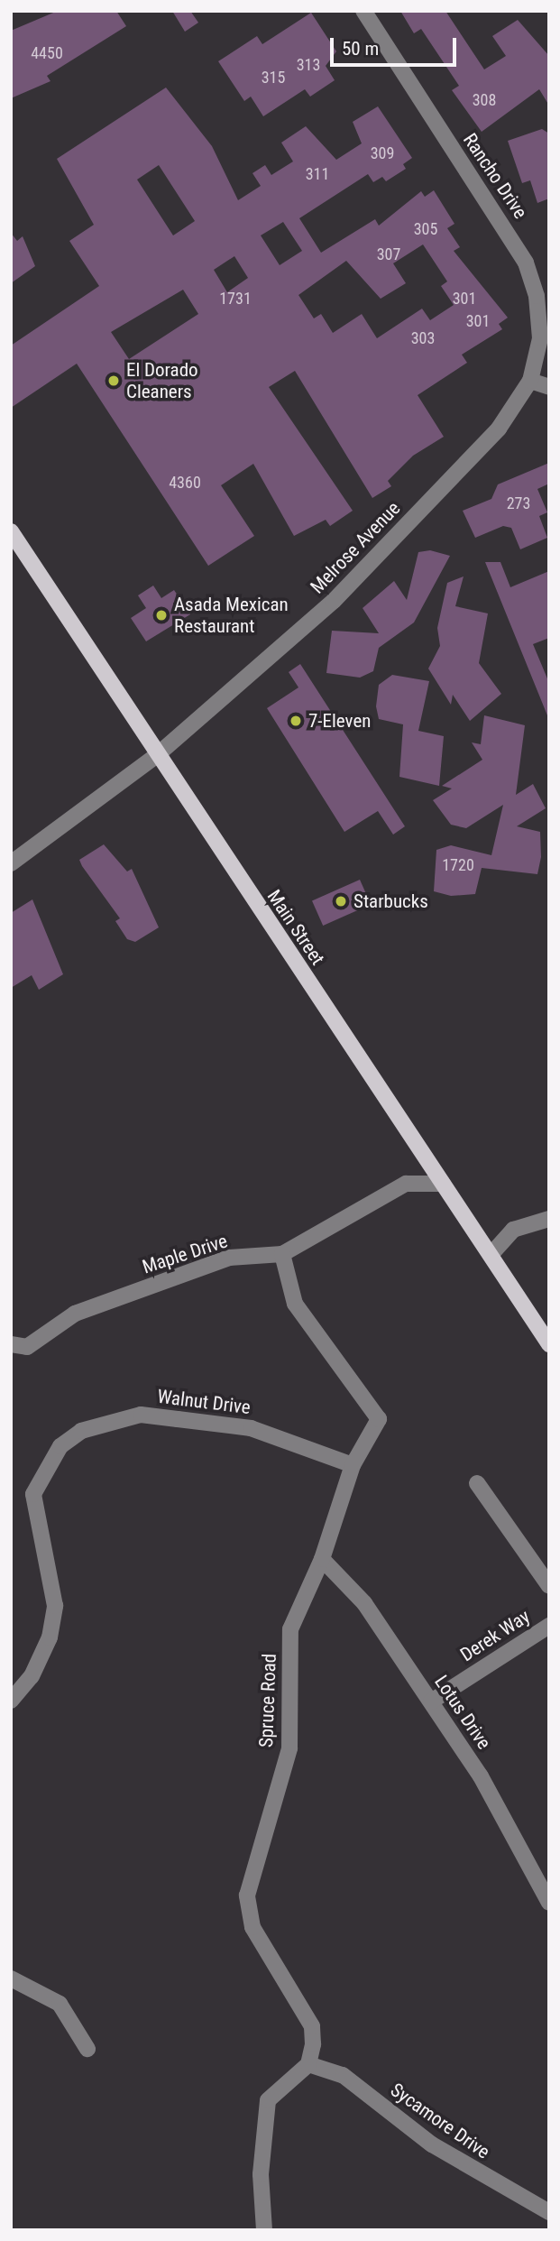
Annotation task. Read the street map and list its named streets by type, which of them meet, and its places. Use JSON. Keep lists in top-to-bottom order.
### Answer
{
  "streets": {
    "main road": ["Main Street"],
    "street": [
      "Rancho Drive",
      "Melrose Avenue",
      "Maple Drive",
      "Walnut Drive",
      "Derek Way",
      "Spruce Road",
      "Lotus Drive",
      "Sycamore Drive"
    ]
  },
  "crossings": [
    ["Rancho Drive", "Melrose Avenue"],
    ["Melrose Avenue", "Main Street"],
    ["Main Street", "Maple Drive"],
    ["Maple Drive", "Spruce Road"],
    ["Walnut Drive", "Spruce Road"],
    ["Derek Way", "Lotus Drive"],
    ["Spruce Road", "Lotus Drive"],
    ["Spruce Road", "Sycamore Drive"]
  ],
  "places": [
    "El Dorado Cleaners",
    "Asada Mexican Restaurant",
    "7-Eleven",
    "Starbucks"
  ],
  "house_numbers": [
    "4450",
    "313",
    "315",
    "308",
    "309",
    "311",
    "305",
    "307",
    "1731",
    "301",
    "301",
    "303",
    "4360",
    "273",
    "1720"
  ],
  "scale_bar": "50 m"
}
